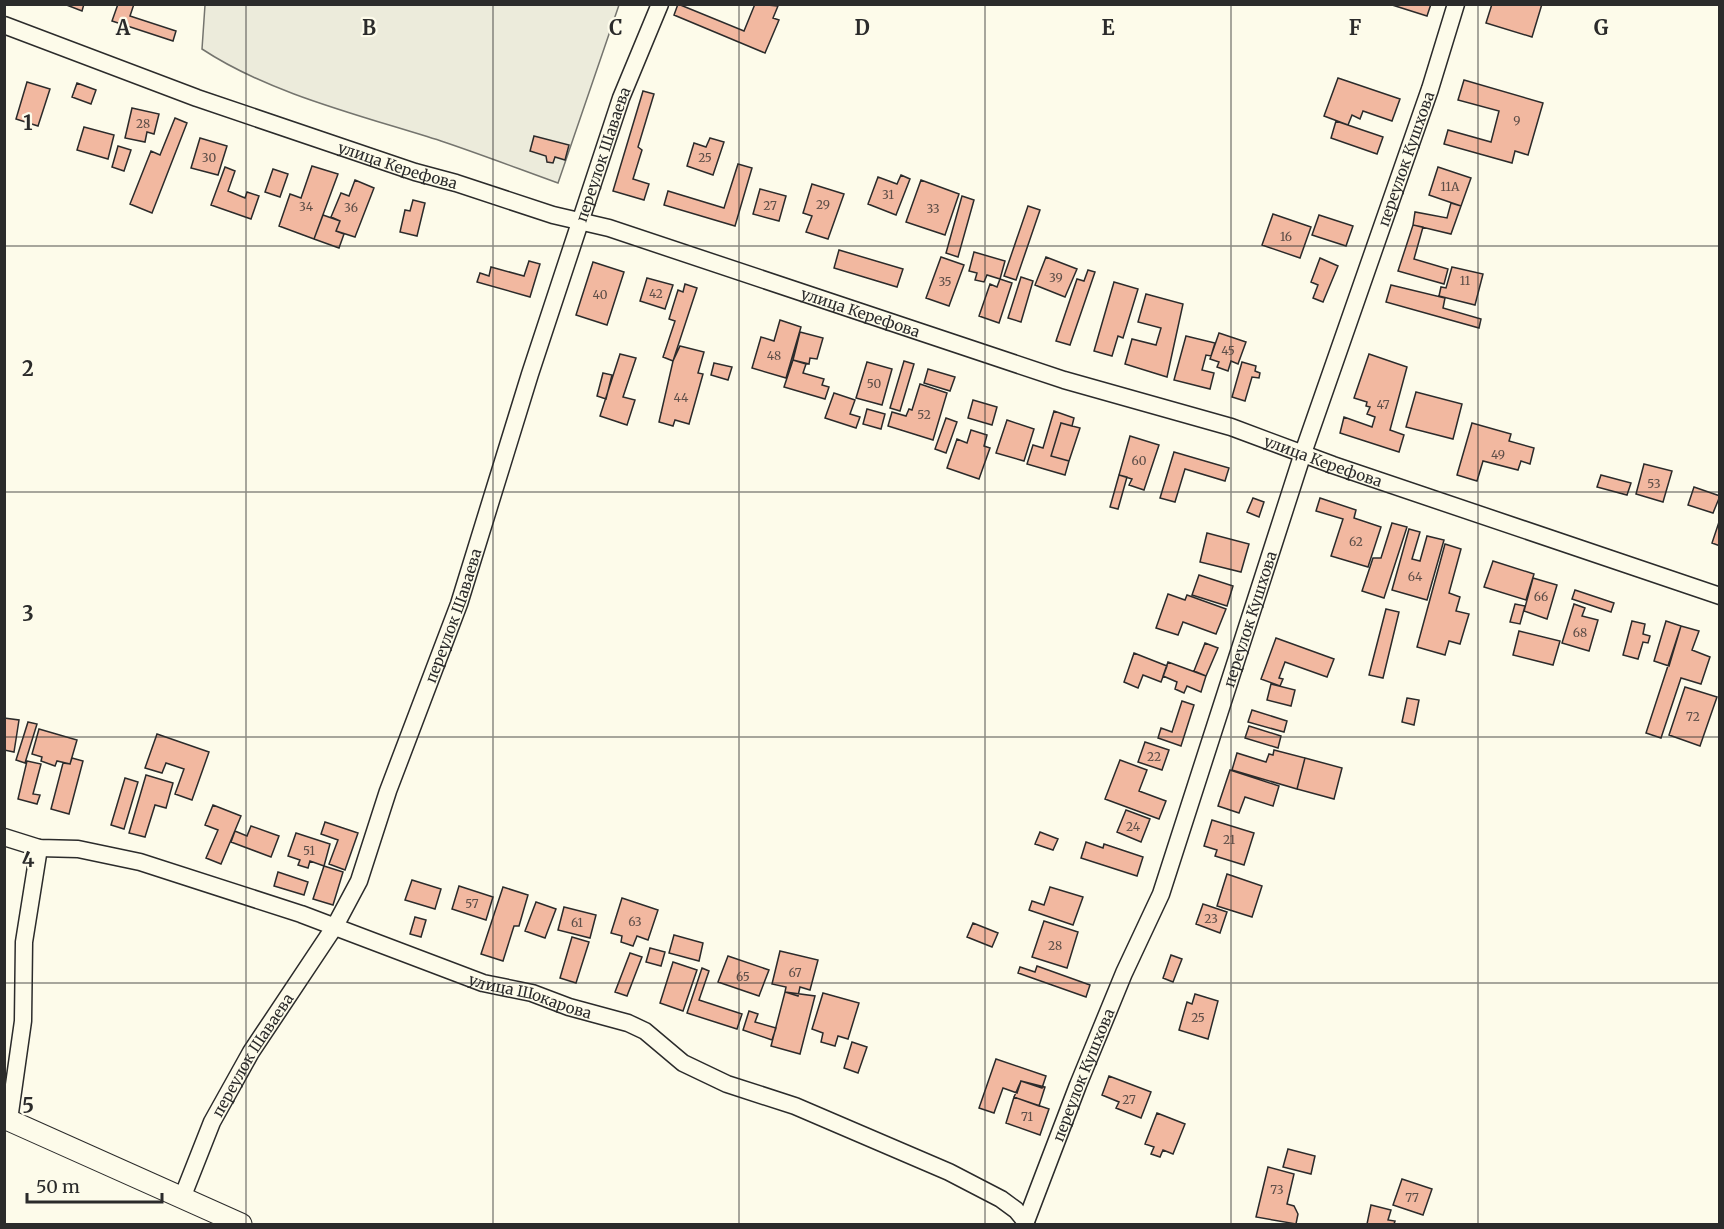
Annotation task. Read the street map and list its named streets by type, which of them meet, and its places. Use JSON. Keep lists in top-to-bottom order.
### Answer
{
  "streets": {
    "street": [
      "переулок Шаваева",
      "переулок Кушхова",
      "улица Керефова",
      "улица Шокарова"
    ]
  },
  "crossings": [
    ["переулок Шаваева", "улица Керефова"],
    ["переулок Шаваева", "улица Шокарова"],
    ["переулок Кушхова", "улица Керефова"],
    ["переулок Кушхова", "улица Шокарова"]
  ],
  "house_numbers": [
    "9",
    "28",
    "30",
    "25",
    "11А",
    "31",
    "29",
    "27",
    "34",
    "36",
    "33",
    "16",
    "39",
    "11",
    "35",
    "42",
    "40",
    "45",
    "48",
    "50",
    "44",
    "47",
    "52",
    "49",
    "60",
    "53",
    "62",
    "64",
    "66",
    "68",
    "72",
    "22",
    "24",
    "21",
    "51",
    "57",
    "23",
    "63",
    "61",
    "28",
    "67",
    "65",
    "25",
    "27",
    "71",
    "73",
    "77"
  ],
  "scale_bar": "50 m",
  "grid": {
    "columns": [
      "A",
      "B",
      "C",
      "D",
      "E",
      "F",
      "G"
    ],
    "rows": [
      "1",
      "2",
      "3",
      "4",
      "5"
    ]
  }
}
